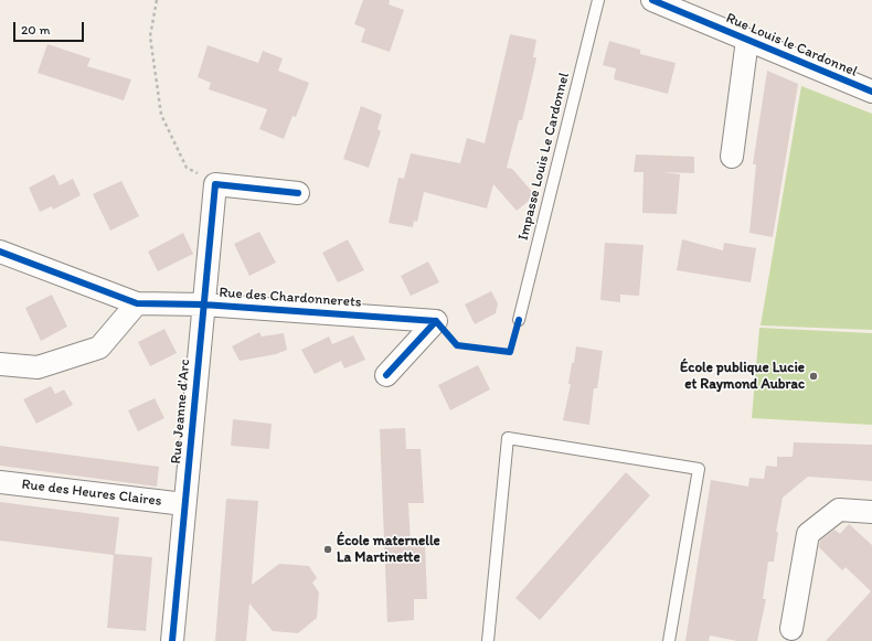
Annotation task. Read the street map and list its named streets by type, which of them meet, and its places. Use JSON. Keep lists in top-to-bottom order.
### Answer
{
  "streets": {
    "street": [
      "Rue Louis le Cardonnel",
      "Rue des Chardonnerets",
      "Rue Jeanne d'Arc",
      "Rue des Heures Claires"
    ],
    "lane": ["Impasse Louis Le Cardonnel"]
  },
  "crossings": [
    ["Rue des Chardonnerets", "Rue Jeanne d'Arc"],
    ["Rue Jeanne d'Arc", "Rue des Heures Claires"]
  ],
  "places": ["École publique Lucie et Raymond Aubrac", "École maternelle La Martinette"],
  "scale_bar": "20 m"
}
